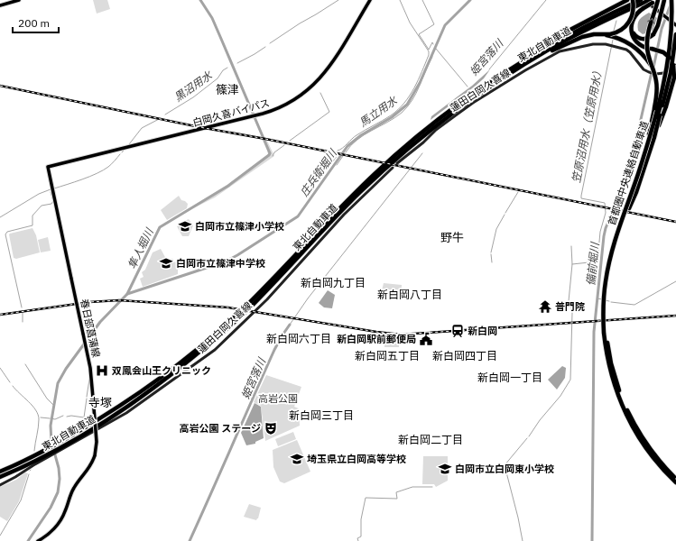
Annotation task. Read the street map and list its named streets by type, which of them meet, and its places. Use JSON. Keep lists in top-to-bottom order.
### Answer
{
  "streets": {
    "highway": ["東北自動車道", "首都圏中央連絡自動車道"],
    "main road": ["蓮田白岡久喜線", "白岡久喜バイパス", "春日部菖蒲線"]
  },
  "crossings": [
    ["東北自動車道", "蓮田白岡久喜線"],
    ["白岡久喜バイパス", "春日部菖蒲線"]
  ],
  "districts": [
    "篠津",
    "野牛",
    "新白岡九丁目",
    "新白岡八丁目",
    "新白岡六丁目",
    "新白岡五丁目",
    "新白岡四丁目",
    "新白岡一丁目",
    "寺塚",
    "新白岡三丁目",
    "新白岡二丁目"
  ],
  "water": [
    "姫宮落川",
    "黒沼用水",
    "馬立用水",
    "笠原沼用水（笠原用水）",
    "庄兵衛堀川",
    "隼人堀川",
    "備前堀川"
  ],
  "parks": ["高岩公園"],
  "places": {
    "school or university": [
      "白岡市立篠津小学校",
      "白岡市立篠津中学校",
      "埼玉県立白岡高等学校",
      "白岡市立白岡東小学校"
    ],
    "temple": ["普門院"],
    "station": ["新白岡"],
    "public building": ["新白岡駅前郵便局"],
    "hospital": ["双鳳会山王クリニック"],
    "theatre": ["高岩公園 ステージ"]
  },
  "scale_bar": "200 m"
}
